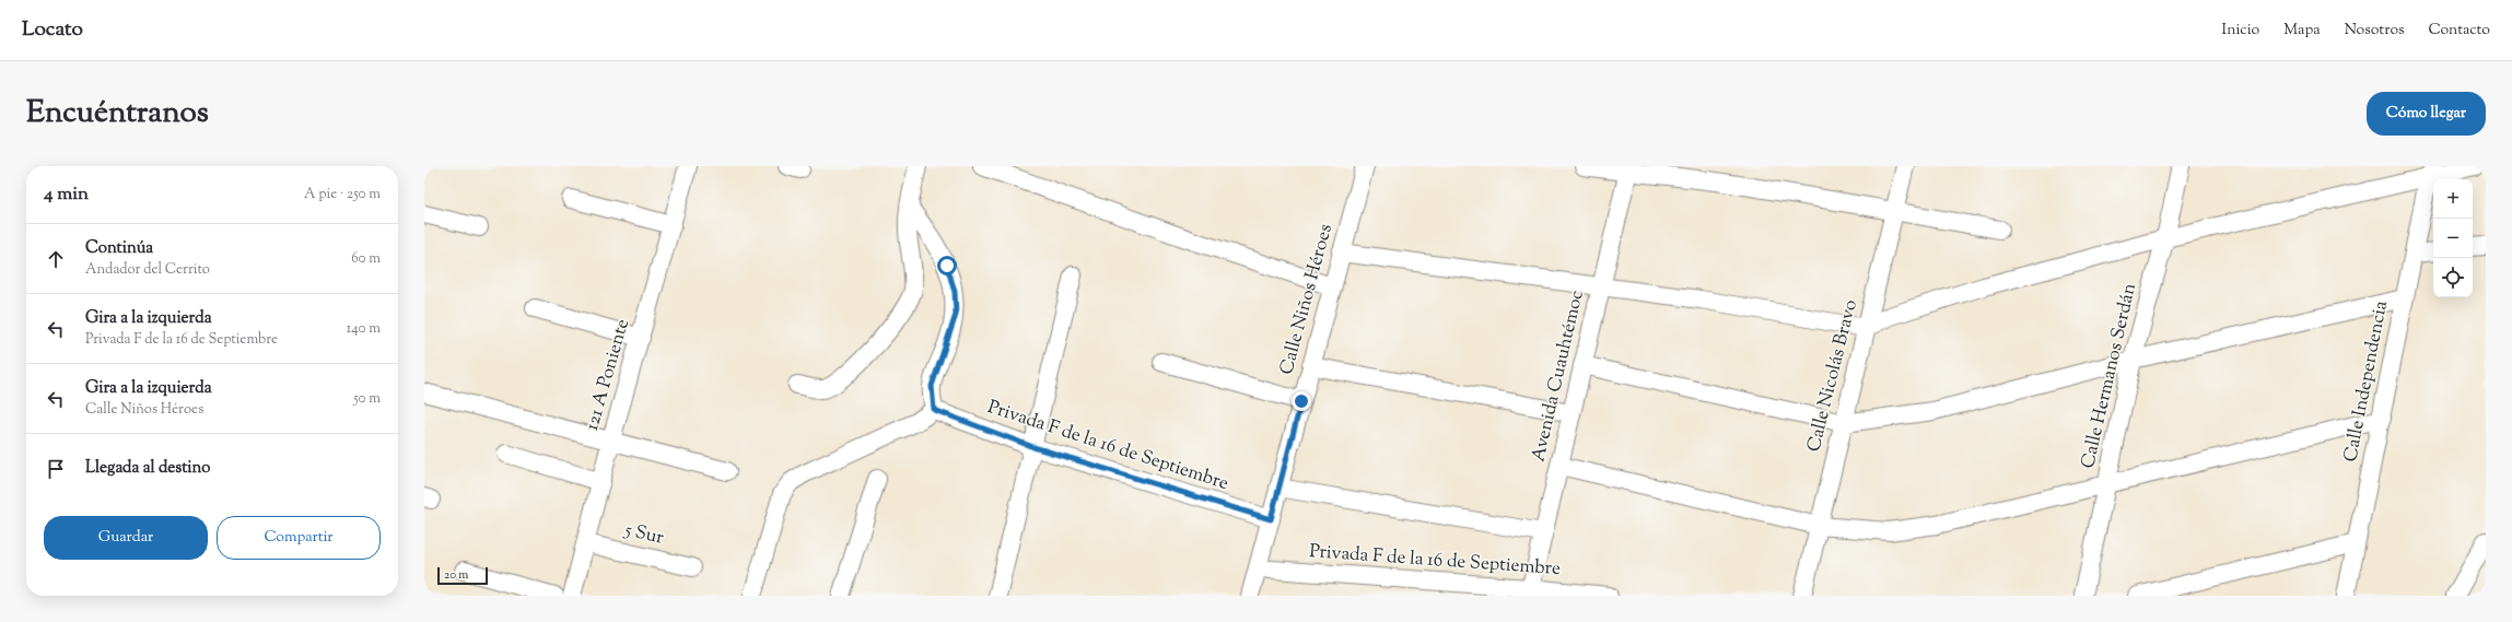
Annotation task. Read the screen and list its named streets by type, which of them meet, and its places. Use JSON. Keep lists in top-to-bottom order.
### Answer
{
  "streets": {
    "street": [
      "Calle Niños Héroes",
      "121 A Poniente",
      "Avenida Cuauhtémoc",
      "Calle Nicolás Bravo",
      "Calle Hermanos Serdán",
      "Calle Independencia",
      "Privada F de la 16 de Septiembre",
      "5 Sur"
    ]
  },
  "crossings": [
    ["Calle Niños Héroes", "Privada F de la 16 de Septiembre"],
    ["121 A Poniente", "5 Sur"],
    ["Avenida Cuauhtémoc", "Privada F de la 16 de Septiembre"]
  ],
  "scale_bar": "20 m",
  "page": {
    "header": "Locato",
    "nav": [
      "Inicio",
      "Mapa",
      "Nosotros",
      "Contacto"
    ],
    "title": "Encuéntranos",
    "buttons": [
      "Cómo llegar",
      ["Guardar", "Compartir"]
    ],
    "heading": ["4 min", "A pie · 250 m"],
    "map_buttons": ["+", "−"],
    "list": [
      ["Continúa", "Andador del Cerrito", "60 m"],
      ["Gira a la izquierda", "Privada F de la 16 de Septiembre", "140 m"],
      ["Gira a la izquierda", "Calle Niños Héroes", "50 m"],
      "Llegada al destino"
    ],
    "scale": "20 m"
  }
}
